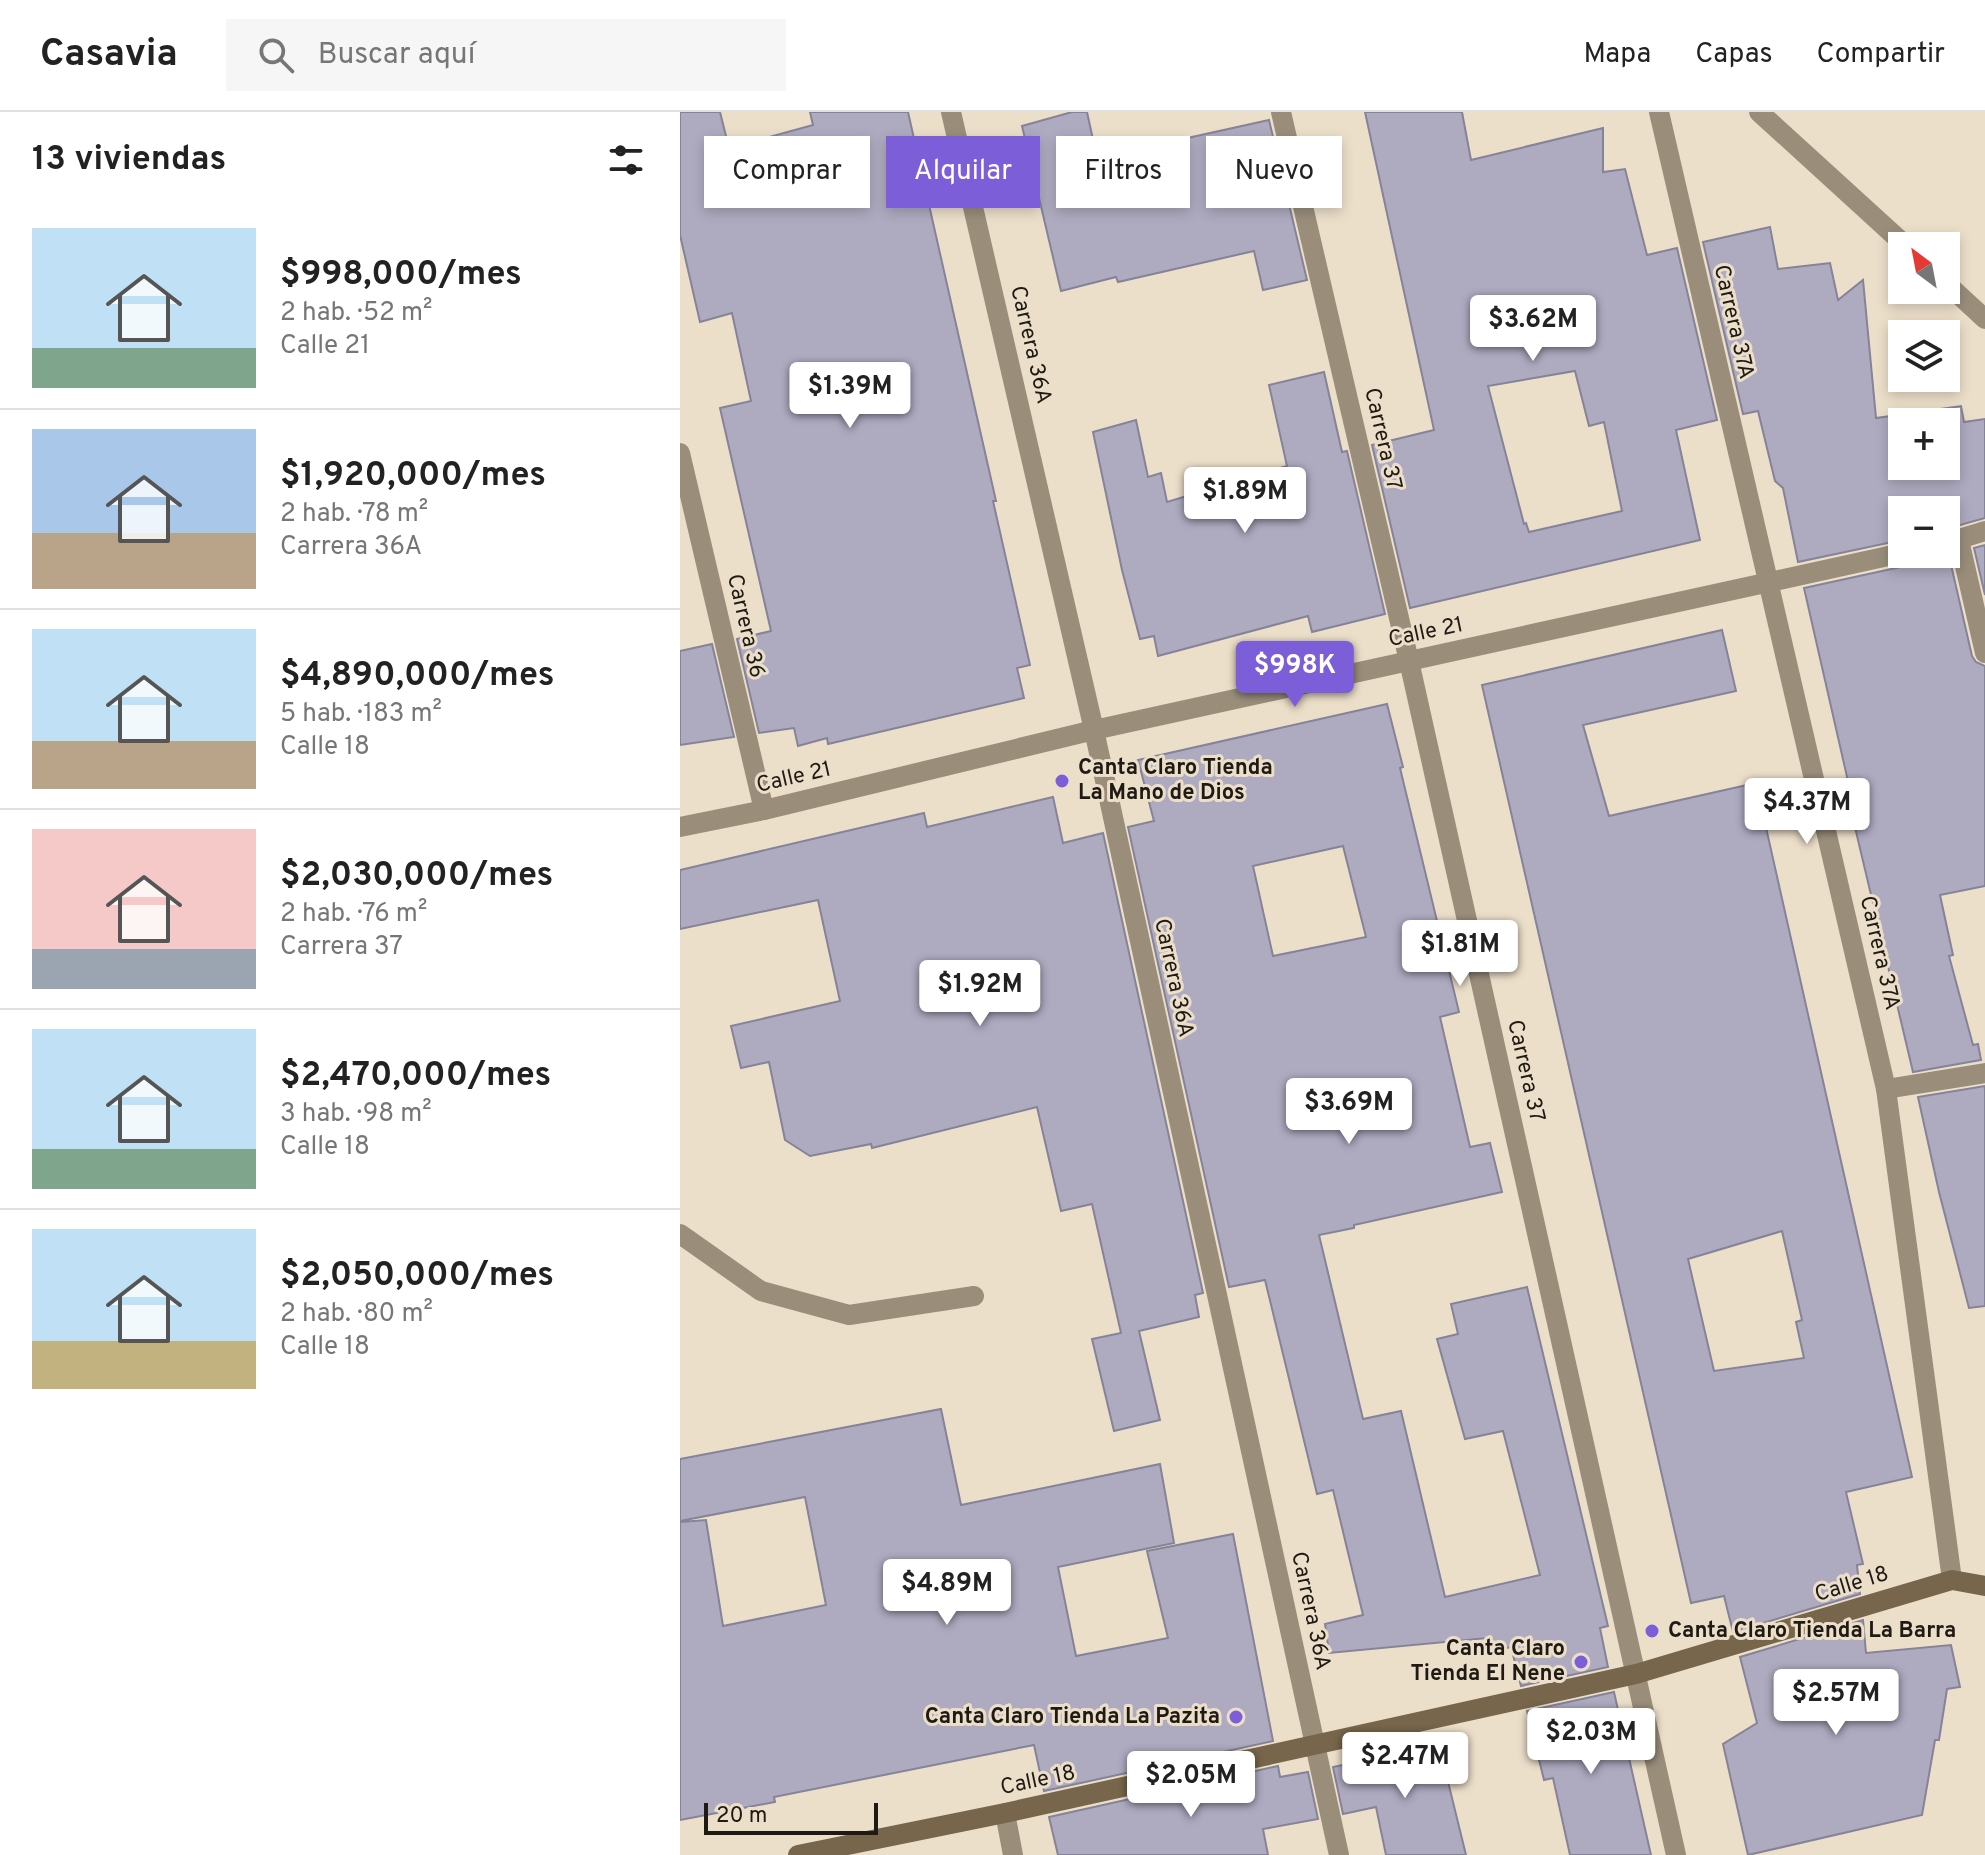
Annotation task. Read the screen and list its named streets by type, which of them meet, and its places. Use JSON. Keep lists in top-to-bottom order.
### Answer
{
  "streets": {
    "street": [
      "Carrera 37A",
      "Carrera 36A",
      "Carrera 37",
      "Carrera 36",
      "Calle 21",
      "Calle 18"
    ]
  },
  "crossings": [
    ["Carrera 37A", "Calle 21"],
    ["Carrera 37A", "Calle 18"],
    ["Carrera 36A", "Calle 21"],
    ["Carrera 36A", "Calle 18"],
    ["Carrera 37", "Calle 21"],
    ["Carrera 37", "Calle 18"],
    ["Carrera 36", "Calle 21"]
  ],
  "places": [
    "Canta Claro Tienda La Mano de Dios",
    "Canta Claro Tienda La Barra",
    "Canta Claro Tienda El Nene",
    "Canta Claro Tienda La Pazita"
  ],
  "scale_bar": "20 m",
  "north": "top left",
  "page": {
    "header": "Casavia",
    "search": "Buscar aquí",
    "nav": ["Mapa", "Capas", "Compartir"],
    "heading": "13 viviendas",
    "chip": [
      "Comprar",
      "Alquilar",
      "Filtros",
      "Nuevo"
    ],
    "list": [
      {
        "name": "$998,000/mes",
        "note": "2 hab. · 52 m² · Calle 21"
      },
      {
        "name": "$1,920,000/mes",
        "note": "2 hab. · 78 m² · Carrera 36A"
      },
      {
        "name": "$4,890,000/mes",
        "note": "5 hab. · 183 m² · Calle 18"
      },
      {
        "name": "$2,030,000/mes",
        "note": "2 hab. · 76 m² · Carrera 37"
      },
      {
        "name": "$2,470,000/mes",
        "note": "3 hab. · 98 m² · Calle 18"
      },
      {
        "name": "$2,050,000/mes",
        "note": "2 hab. · 80 m² · Calle 18"
      }
    ],
    "map_buttons": ["+", "−"],
    "price": [
      "$3.62M",
      "$1.39M",
      "$1.89M",
      "$998K",
      "$4.37M",
      "$1.81M",
      "$1.92M",
      "$3.69M",
      "$4.89M",
      "$2.57M",
      "$2.03M",
      "$2.47M",
      "$2.05M"
    ],
    "scale": "20 m"
  }
}
